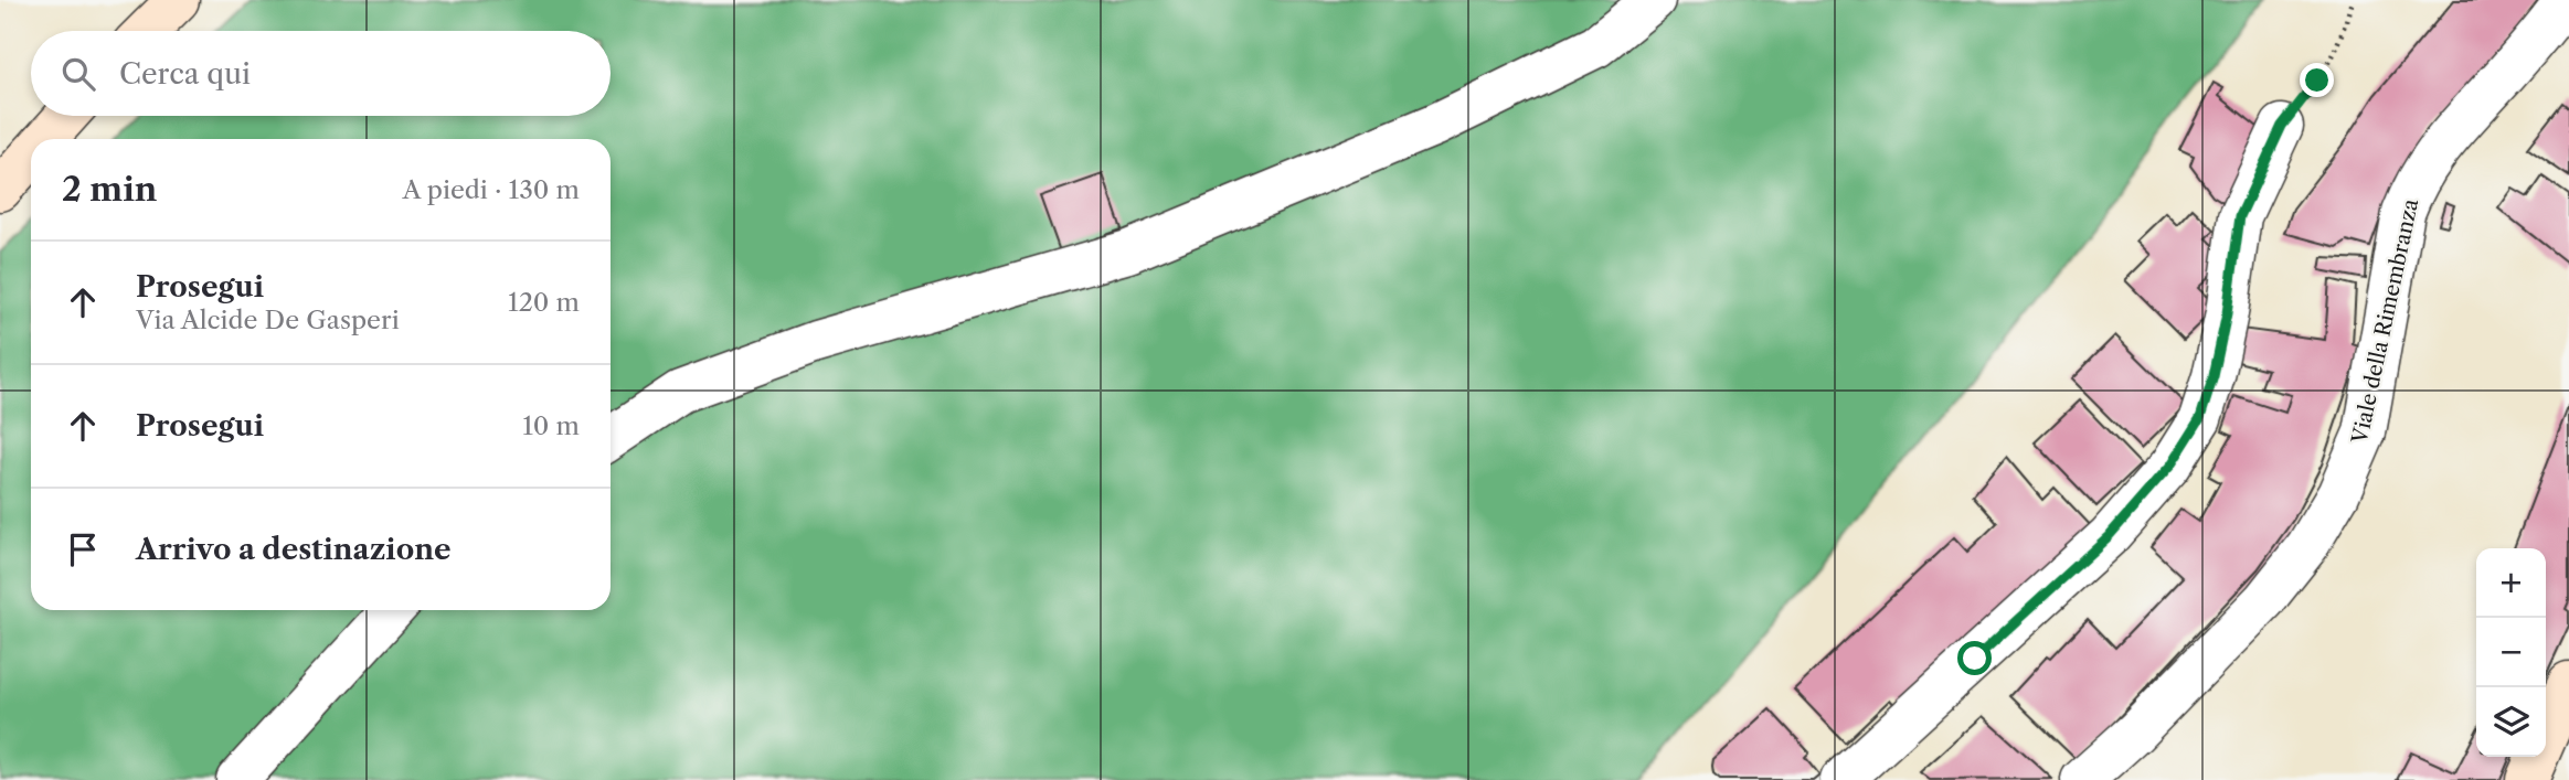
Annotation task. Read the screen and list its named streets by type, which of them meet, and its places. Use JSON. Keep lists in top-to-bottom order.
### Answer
{
  "streets": {
    "street": ["Viale della Rimembranza"]
  },
  "page": {
    "search": "Cerca qui",
    "heading": ["2 min", "A piedi · 130 m"],
    "list": [
      ["Prosegui", "Via Alcide De Gasperi", "120 m"],
      ["Prosegui", "10 m"],
      "Arrivo a destinazione"
    ],
    "map_buttons": ["+", "−"]
  }
}
